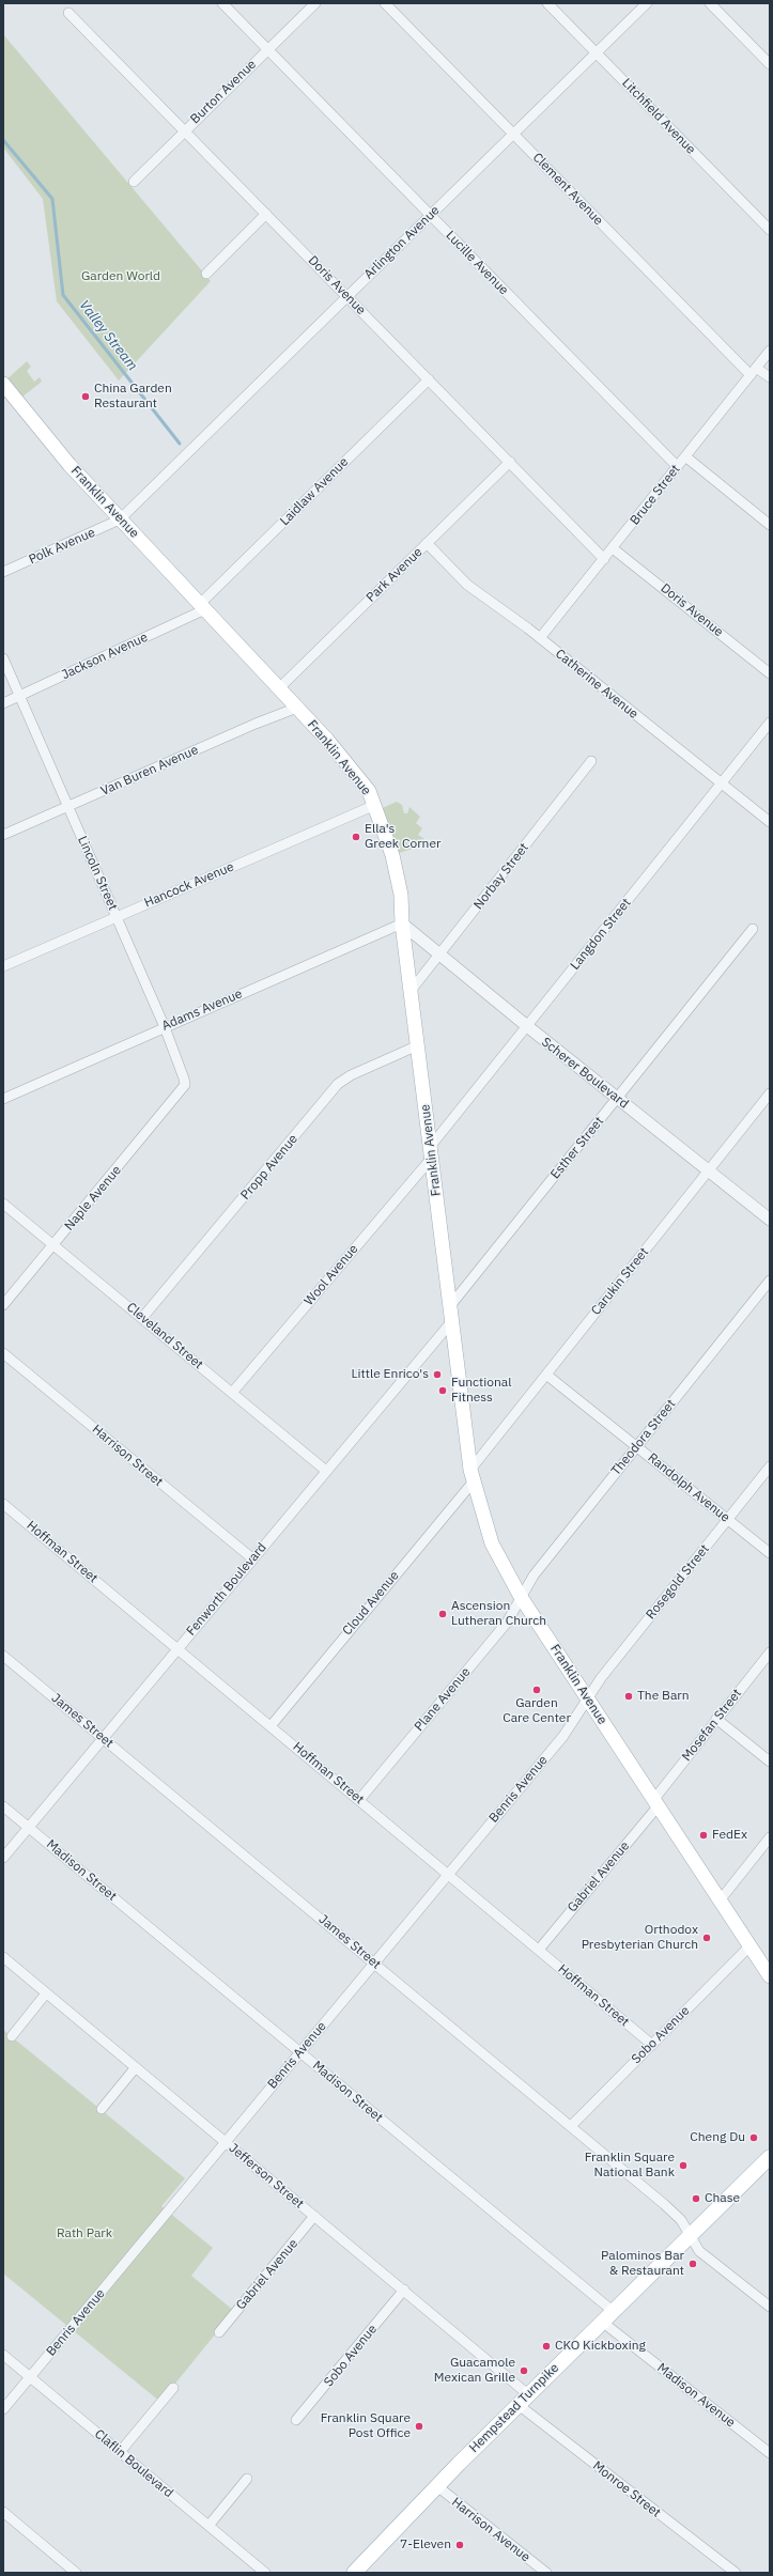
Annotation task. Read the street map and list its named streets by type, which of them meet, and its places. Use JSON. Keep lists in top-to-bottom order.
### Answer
{
  "streets": {
    "main road": ["Franklin Avenue", "Hempstead Turnpike"],
    "street": [
      "Burton Avenue",
      "Litchfield Avenue",
      "Clement Avenue",
      "Arlington Avenue",
      "Lucille Avenue",
      "Doris Avenue",
      "Laidlaw Avenue",
      "Bruce Street",
      "Polk Avenue",
      "Park Avenue",
      "Jackson Avenue",
      "Catherine Avenue",
      "Van Buren Avenue",
      "Lincoln Street",
      "Norbay Street",
      "Hancock Avenue",
      "Langdon Street",
      "Adams Avenue",
      "Scherer Boulevard",
      "Esther Street",
      "Propp Avenue",
      "Naple Avenue",
      "Wool Avenue",
      "Carukin Street",
      "Cleveland Street",
      "Theodora Street",
      "Harrison Street",
      "Randolph Avenue",
      "Hoffman Street",
      "Rosegold Street",
      "Fenworth Boulevard",
      "Cloud Avenue",
      "Plane Avenue",
      "James Street",
      "Mosefan Street",
      "Benris Avenue",
      "Madison Street",
      "Gabriel Avenue",
      "Sobo Avenue",
      "Jefferson Street",
      "Madison Avenue",
      "Claflin Boulevard",
      "Monroe Street",
      "Harrison Avenue"
    ]
  },
  "crossings": [
    ["Burton Avenue", "Lucille Avenue"],
    ["Burton Avenue", "Doris Avenue"],
    ["Litchfield Avenue", "Arlington Avenue"],
    ["Clement Avenue", "Arlington Avenue"],
    ["Clement Avenue", "Bruce Street"],
    ["Arlington Avenue", "Lucille Avenue"],
    ["Arlington Avenue", "Doris Avenue"],
    ["Arlington Avenue", "Franklin Avenue"],
    ["Arlington Avenue", "Polk Avenue"],
    ["Lucille Avenue", "Bruce Street"],
    ["Doris Avenue", "Laidlaw Avenue"],
    ["Doris Avenue", "Bruce Street"],
    ["Doris Avenue", "Park Avenue"],
    ["Laidlaw Avenue", "Franklin Avenue"],
    ["Laidlaw Avenue", "Jackson Avenue"],
    ["Bruce Street", "Catherine Avenue"],
    ["Franklin Avenue", "Polk Avenue"],
    ["Franklin Avenue", "Park Avenue"],
    ["Franklin Avenue", "Jackson Avenue"],
    ["Franklin Avenue", "Van Buren Avenue"],
    ["Franklin Avenue", "Norbay Street"],
    ["Franklin Avenue", "Hancock Avenue"],
    ["Franklin Avenue", "Langdon Street"],
    ["Franklin Avenue", "Adams Avenue"],
    ["Franklin Avenue", "Scherer Boulevard"],
    ["Franklin Avenue", "Esther Street"],
    ["Franklin Avenue", "Propp Avenue"],
    ["Franklin Avenue", "Wool Avenue"],
    ["Franklin Avenue", "Carukin Street"],
    ["Franklin Avenue", "Theodora Street"],
    ["Franklin Avenue", "Rosegold Street"],
    ["Franklin Avenue", "Fenworth Boulevard"],
    ["Franklin Avenue", "Cloud Avenue"],
    ["Franklin Avenue", "Plane Avenue"],
    ["Franklin Avenue", "Mosefan Street"],
    ["Franklin Avenue", "Benris Avenue"],
    ["Franklin Avenue", "Gabriel Avenue"],
    ["Franklin Avenue", "Sobo Avenue"],
    ["Park Avenue", "Catherine Avenue"],
    ["Jackson Avenue", "Lincoln Street"],
    ["Catherine Avenue", "Langdon Street"],
    ["Van Buren Avenue", "Lincoln Street"],
    ["Lincoln Street", "Hancock Avenue"],
    ["Lincoln Street", "Adams Avenue"],
    ["Lincoln Street", "Naple Avenue"],
    ["Norbay Street", "Scherer Boulevard"],
    ["Langdon Street", "Scherer Boulevard"],
    ["Langdon Street", "Wool Avenue"],
    ["Adams Avenue", "Scherer Boulevard"],
    ["Scherer Boulevard", "Esther Street"],
    ["Scherer Boulevard", "Carukin Street"],
    ["Propp Avenue", "Cleveland Street"],
    ["Naple Avenue", "Cleveland Street"],
    ["Wool Avenue", "Cleveland Street"],
    ["Carukin Street", "Randolph Avenue"],
    ["Carukin Street", "Cloud Avenue"],
    ["Cleveland Street", "Fenworth Boulevard"],
    ["Theodora Street", "Randolph Avenue"],
    ["Theodora Street", "Plane Avenue"],
    ["Harrison Street", "Fenworth Boulevard"],
    ["Randolph Avenue", "Rosegold Street"],
    ["Hoffman Street", "Fenworth Boulevard"],
    ["Hoffman Street", "Cloud Avenue"],
    ["Hoffman Street", "Plane Avenue"],
    ["Hoffman Street", "Benris Avenue"],
    ["Hoffman Street", "Gabriel Avenue"],
    ["Hoffman Street", "Sobo Avenue"],
    ["Rosegold Street", "Benris Avenue"],
    ["Fenworth Boulevard", "James Street"],
    ["Fenworth Boulevard", "Madison Street"],
    ["James Street", "Benris Avenue"],
    ["James Street", "Sobo Avenue"],
    ["James Street", "Hempstead Turnpike"],
    ["Mosefan Street", "Gabriel Avenue"],
    ["Benris Avenue", "Madison Street"],
    ["Benris Avenue", "Jefferson Street"],
    ["Benris Avenue", "Claflin Boulevard"],
    ["Madison Street", "Hempstead Turnpike"],
    ["Gabriel Avenue", "Jefferson Street"],
    ["Sobo Avenue", "Jefferson Street"],
    ["Jefferson Street", "Hempstead Turnpike"],
    ["Jefferson Street", "Monroe Street"],
    ["Madison Avenue", "Hempstead Turnpike"],
    ["Hempstead Turnpike", "Monroe Street"],
    ["Hempstead Turnpike", "Harrison Avenue"]
  ],
  "water": ["Valley Stream"],
  "parks": ["Garden World", "Rath Park"],
  "places": [
    "China Garden Restaurant",
    "Ella's Greek Corner",
    "Little Enrico's",
    "Functional Fitness",
    "Ascension Lutheran Church",
    "Garden Care Center",
    "The Barn",
    "FedEx",
    "Orthodox Presbyterian Church",
    "Cheng Du",
    "Franklin Square National Bank",
    "Chase",
    "Palominos Bar & Restaurant",
    "CKO Kickboxing",
    "Guacamole Mexican Grille",
    "Franklin Square Post Office",
    "7-Eleven"
  ]
}
